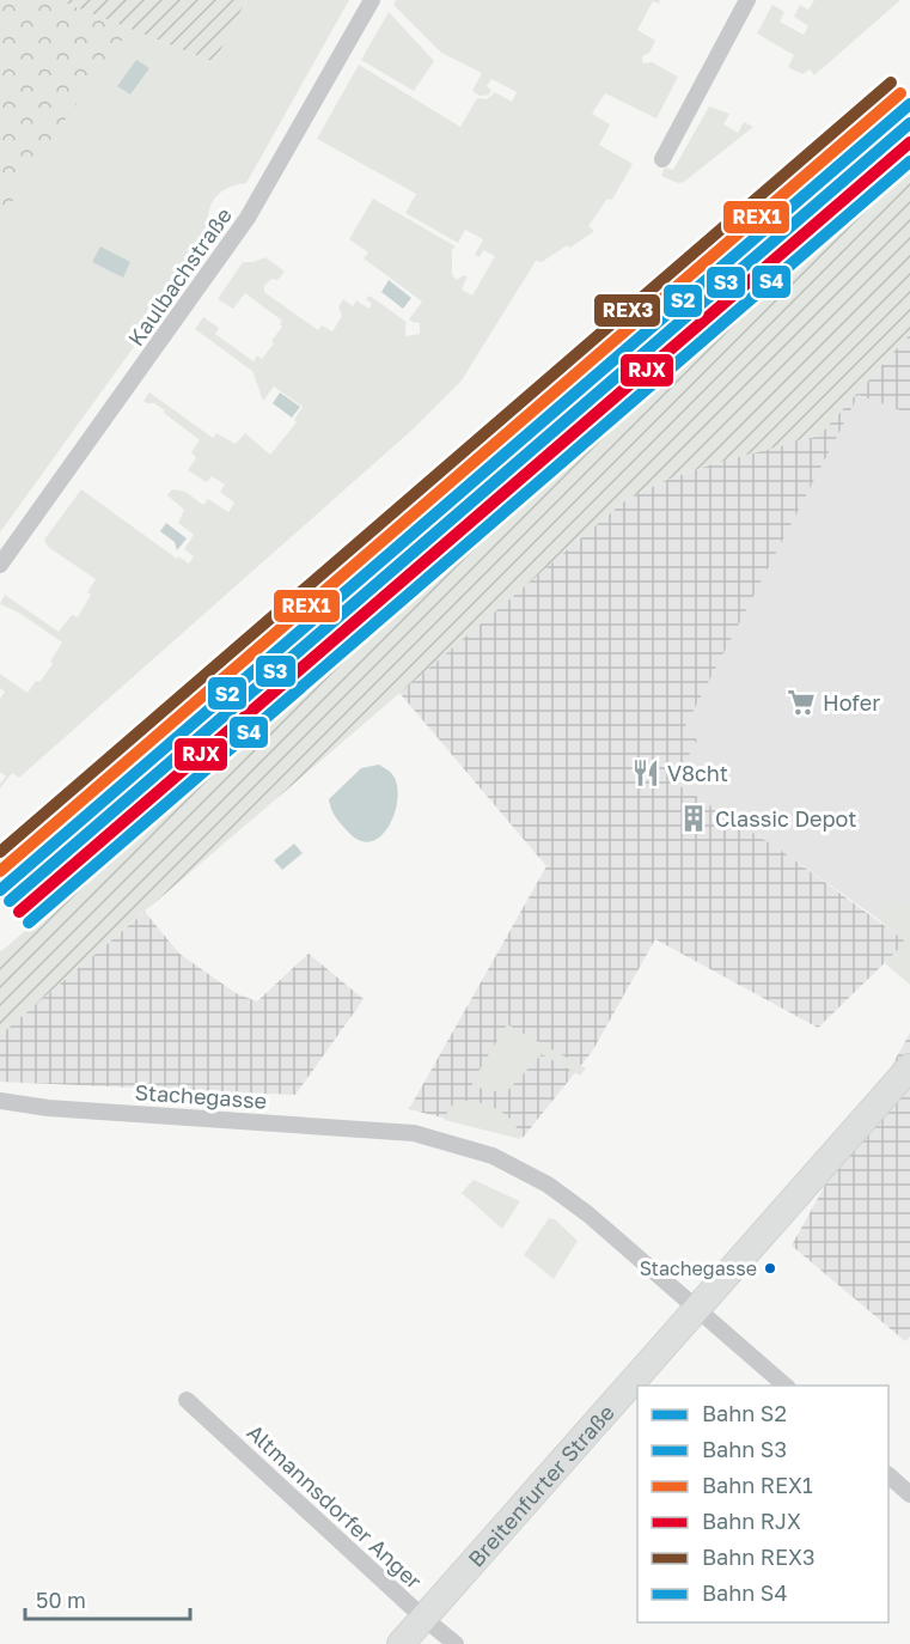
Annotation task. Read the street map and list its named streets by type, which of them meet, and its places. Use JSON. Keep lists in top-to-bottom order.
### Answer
{
  "streets": {
    "main road": ["Breitenfurter Straße"],
    "street": ["Kaulbachstraße", "Stachegasse", "Altmannsdorfer Anger"]
  },
  "crossings": [
    ["Stachegasse", "Breitenfurter Straße"],
    ["Breitenfurter Straße", "Altmannsdorfer Anger"]
  ],
  "places": {
    "supermarket": ["Hofer"],
    "restaurant": ["V8cht"],
    "building": ["Classic Depot"],
    "other": ["Stachegasse"]
  },
  "lines": [
    "rail line REX3",
    "rail line REX1",
    "rail line S2",
    "rail line S3",
    "rail line RJX",
    "rail line S4"
  ],
  "legend": [
    "Bahn S2",
    "Bahn S3",
    "Bahn REX1",
    "Bahn RJX",
    "Bahn REX3",
    "Bahn S4"
  ],
  "scale_bar": "50 m"
}
